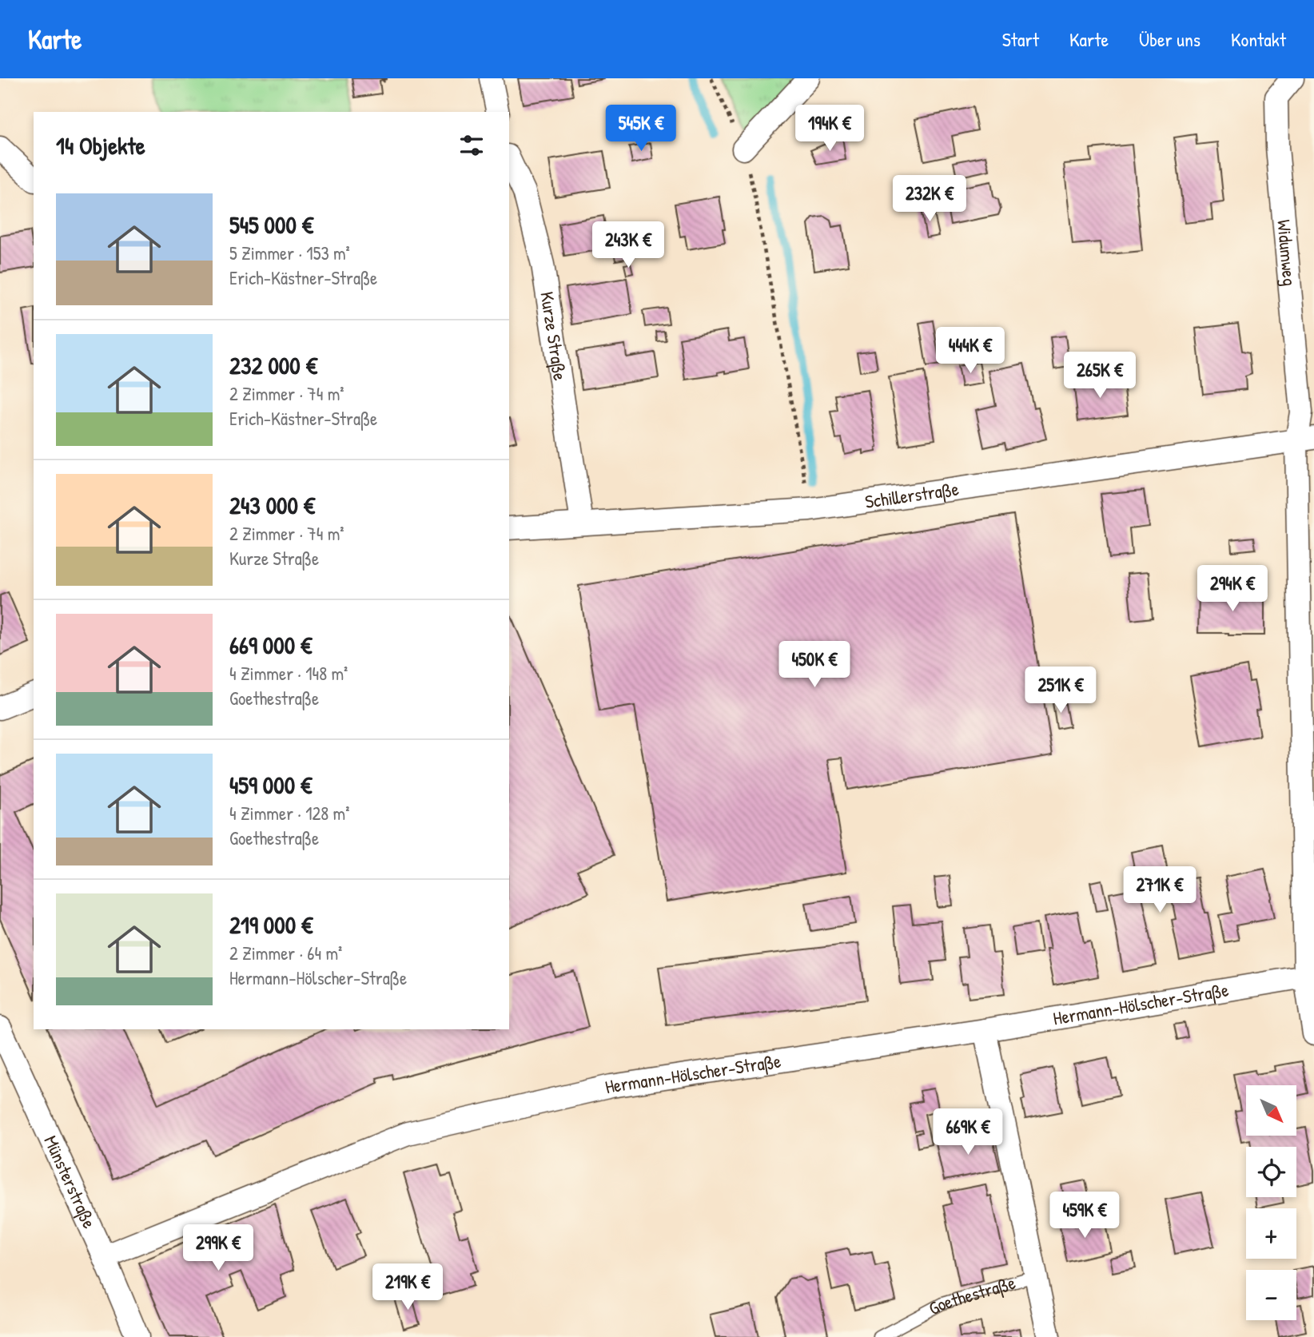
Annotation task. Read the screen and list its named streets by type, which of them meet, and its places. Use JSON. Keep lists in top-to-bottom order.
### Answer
{
  "streets": {
    "street": [
      "Widumweg",
      "Kurze Straße",
      "Schillerstraße",
      "Hermann-Hölscher-Straße",
      "Münsterstraße",
      "Goethestraße"
    ]
  },
  "crossings": [
    ["Widumweg", "Schillerstraße"],
    ["Widumweg", "Hermann-Hölscher-Straße"],
    ["Kurze Straße", "Schillerstraße"],
    ["Hermann-Hölscher-Straße", "Münsterstraße"],
    ["Hermann-Hölscher-Straße", "Goethestraße"]
  ],
  "north": "bottom right",
  "page": {
    "header": "Karte",
    "nav": [
      "Start",
      "Karte",
      "Über uns",
      "Kontakt"
    ],
    "price": [
      "545K €",
      "194K €",
      "232K €",
      "243K €",
      "444K €",
      "265K €",
      "294K €",
      "450K €",
      "251K €",
      "271K €",
      "669K €",
      "459K €",
      "299K €",
      "219K €"
    ],
    "heading": "14 Objekte",
    "list": [
      {
        "name": "545 000 €",
        "note": "5 Zimmer · 153 m² · Erich-Kästner-Straße"
      },
      {
        "name": "232 000 €",
        "note": "2 Zimmer · 74 m² · Erich-Kästner-Straße"
      },
      {
        "name": "243 000 €",
        "note": "2 Zimmer · 74 m² · Kurze Straße"
      },
      {
        "name": "669 000 €",
        "note": "4 Zimmer · 148 m² · Goethestraße"
      },
      {
        "name": "459 000 €",
        "note": "4 Zimmer · 128 m² · Goethestraße"
      },
      {
        "name": "219 000 €",
        "note": "2 Zimmer · 64 m² · Hermann-Hölscher-Straße"
      }
    ],
    "map_buttons": ["+", "−"]
  }
}
